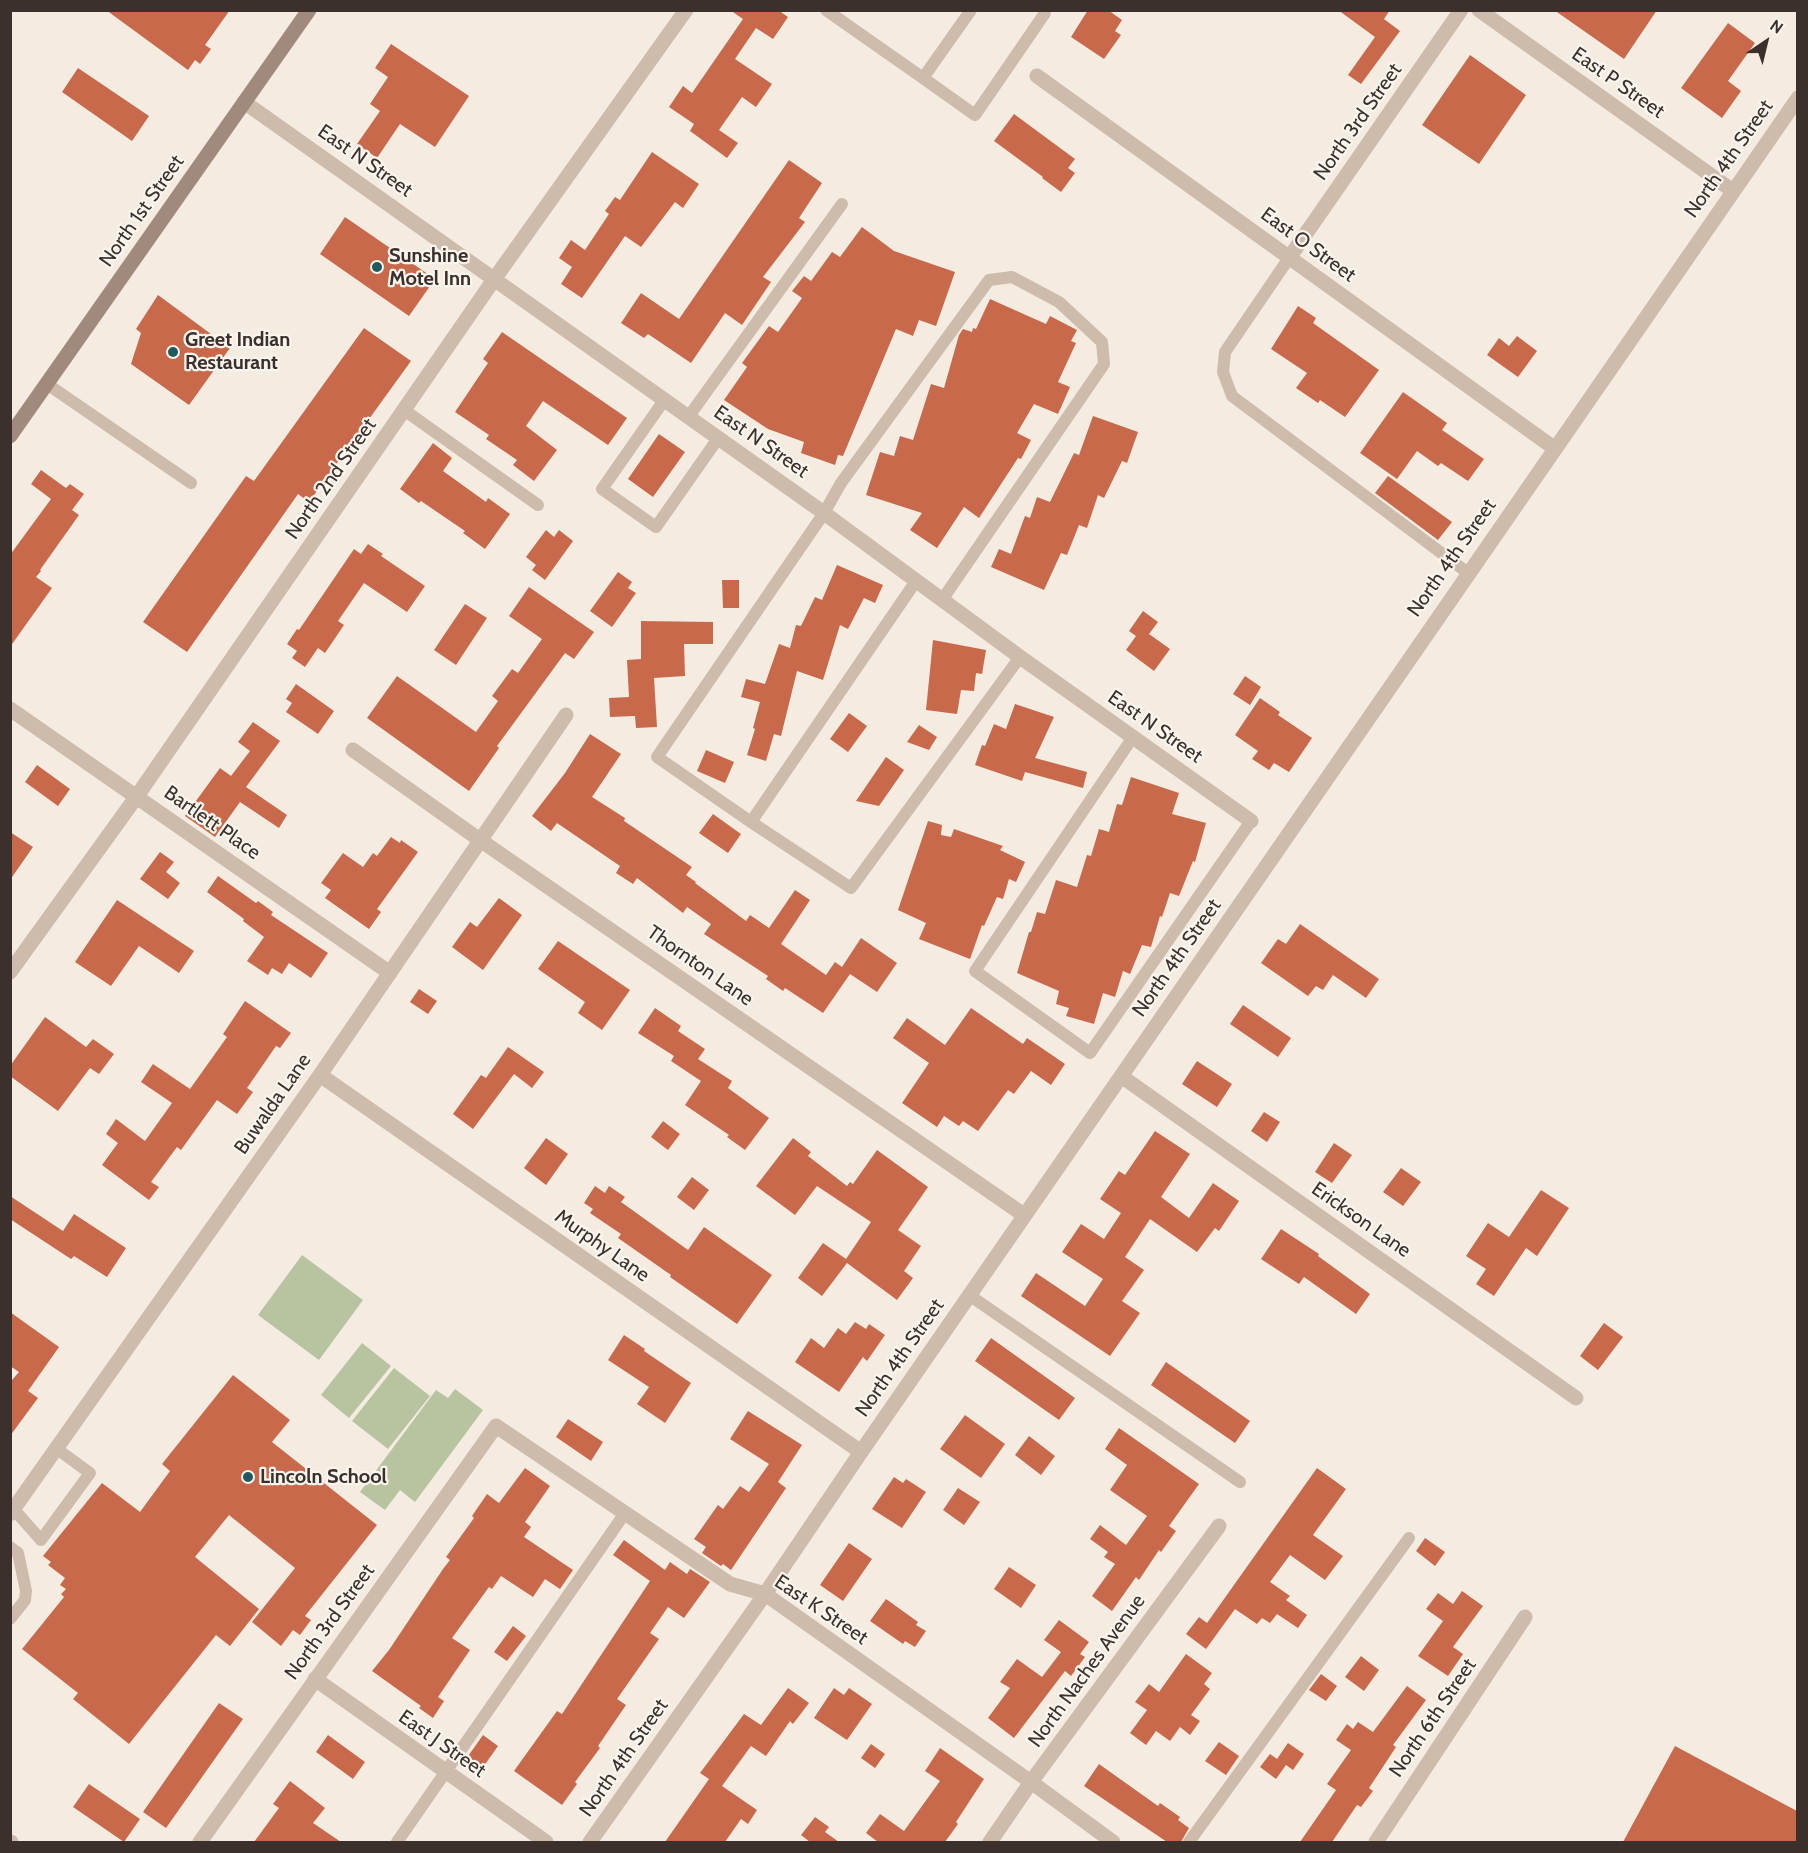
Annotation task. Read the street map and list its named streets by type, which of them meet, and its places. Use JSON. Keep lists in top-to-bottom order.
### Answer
{
  "streets": {
    "main road": ["North 1st Street"],
    "street": [
      "East P Street",
      "North 3rd Street",
      "North 4th Street",
      "East N Street",
      "East O Street",
      "North 2nd Street",
      "Bartlett Place",
      "Thornton Lane",
      "Buwalda Lane",
      "Erickson Lane",
      "Murphy Lane",
      "East K Street",
      "North Naches Avenue",
      "North 6th Street",
      "East J Street"
    ]
  },
  "crossings": [
    ["East P Street", "North 4th Street"],
    ["North 3rd Street", "East O Street"],
    ["North 3rd Street", "East K Street"],
    ["North 3rd Street", "East J Street"],
    ["North 4th Street", "East O Street"],
    ["North 4th Street", "Thornton Lane"],
    ["North 4th Street", "Erickson Lane"],
    ["North 4th Street", "Murphy Lane"],
    ["North 4th Street", "East K Street"],
    ["East N Street", "North 1st Street"],
    ["East N Street", "North 2nd Street"],
    ["North 2nd Street", "Bartlett Place"],
    ["Bartlett Place", "Buwalda Lane"],
    ["Thornton Lane", "Buwalda Lane"],
    ["Buwalda Lane", "Murphy Lane"],
    ["East K Street", "North Naches Avenue"]
  ],
  "places": ["Sunshine Motel Inn", "Greet Indian Restaurant", "Lincoln School"],
  "north": "top right"
}
